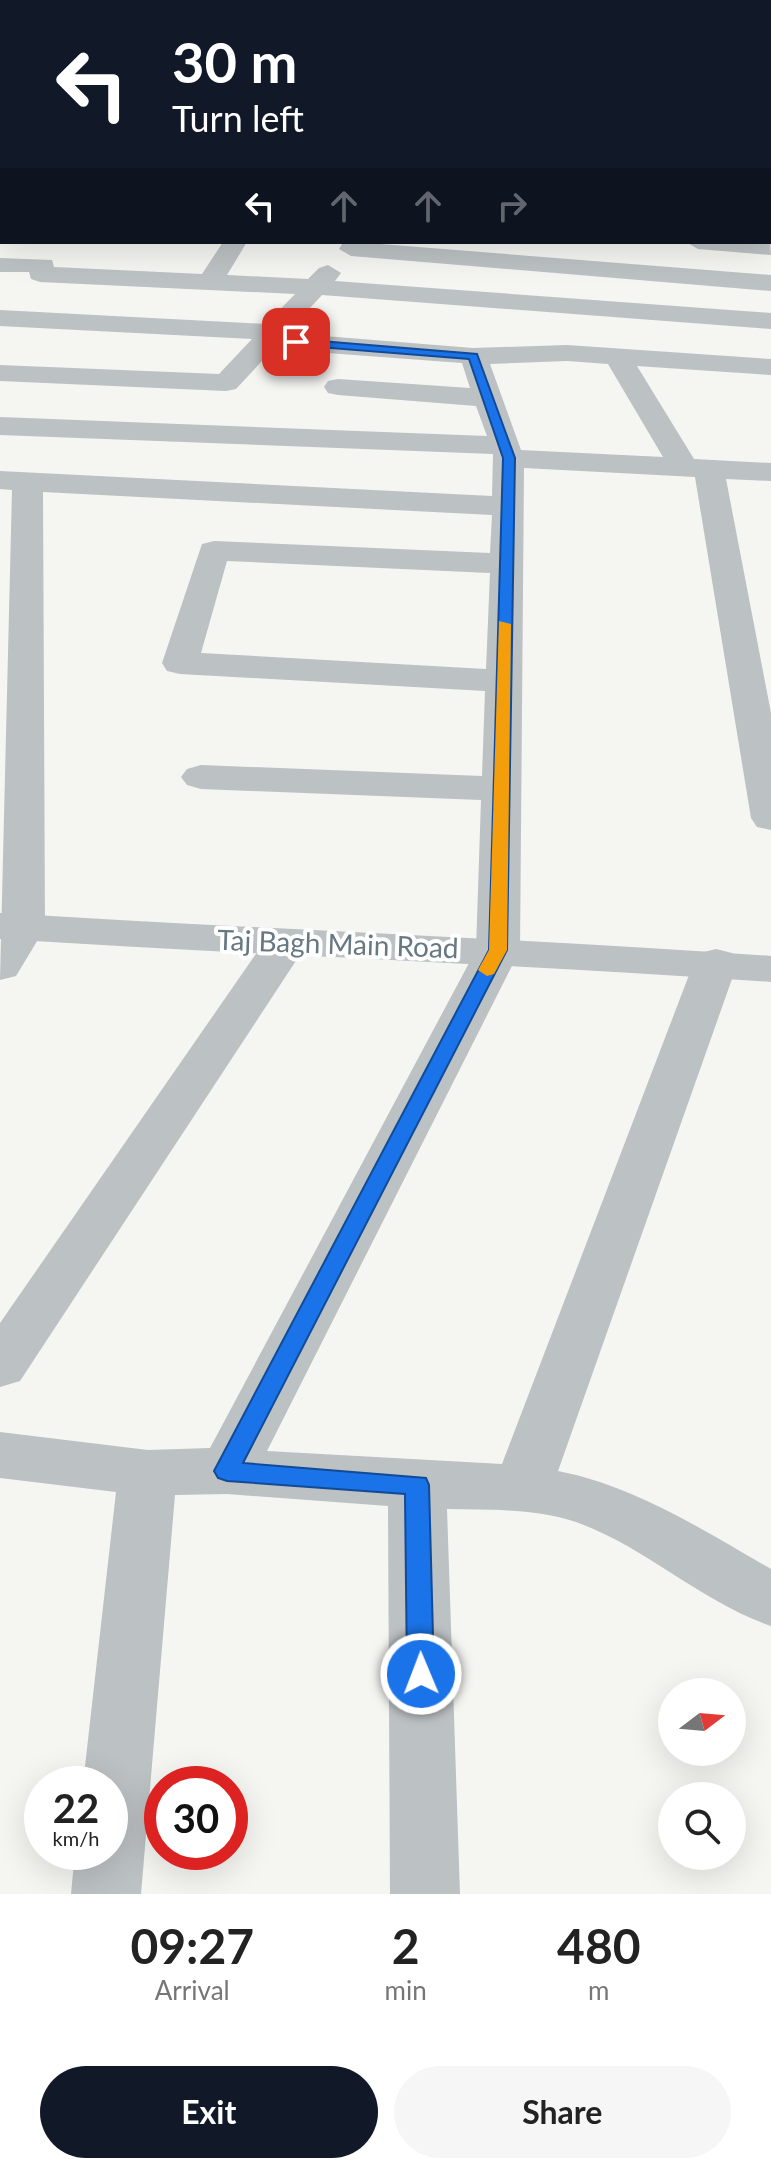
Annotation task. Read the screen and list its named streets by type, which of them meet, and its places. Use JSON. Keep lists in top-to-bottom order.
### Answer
{
  "streets": {
    "street": ["Taj Bagh Main Road"]
  },
  "north": "right",
  "page": {
    "turn": ["30 m", "Turn left"],
    "speed": "22 km/h",
    "limit": "30",
    "eta": [
      "09:27",
      "Arrival",
      "2",
      "min",
      "480",
      "m"
    ],
    "buttons": ["Exit", "Share"]
  }
}
